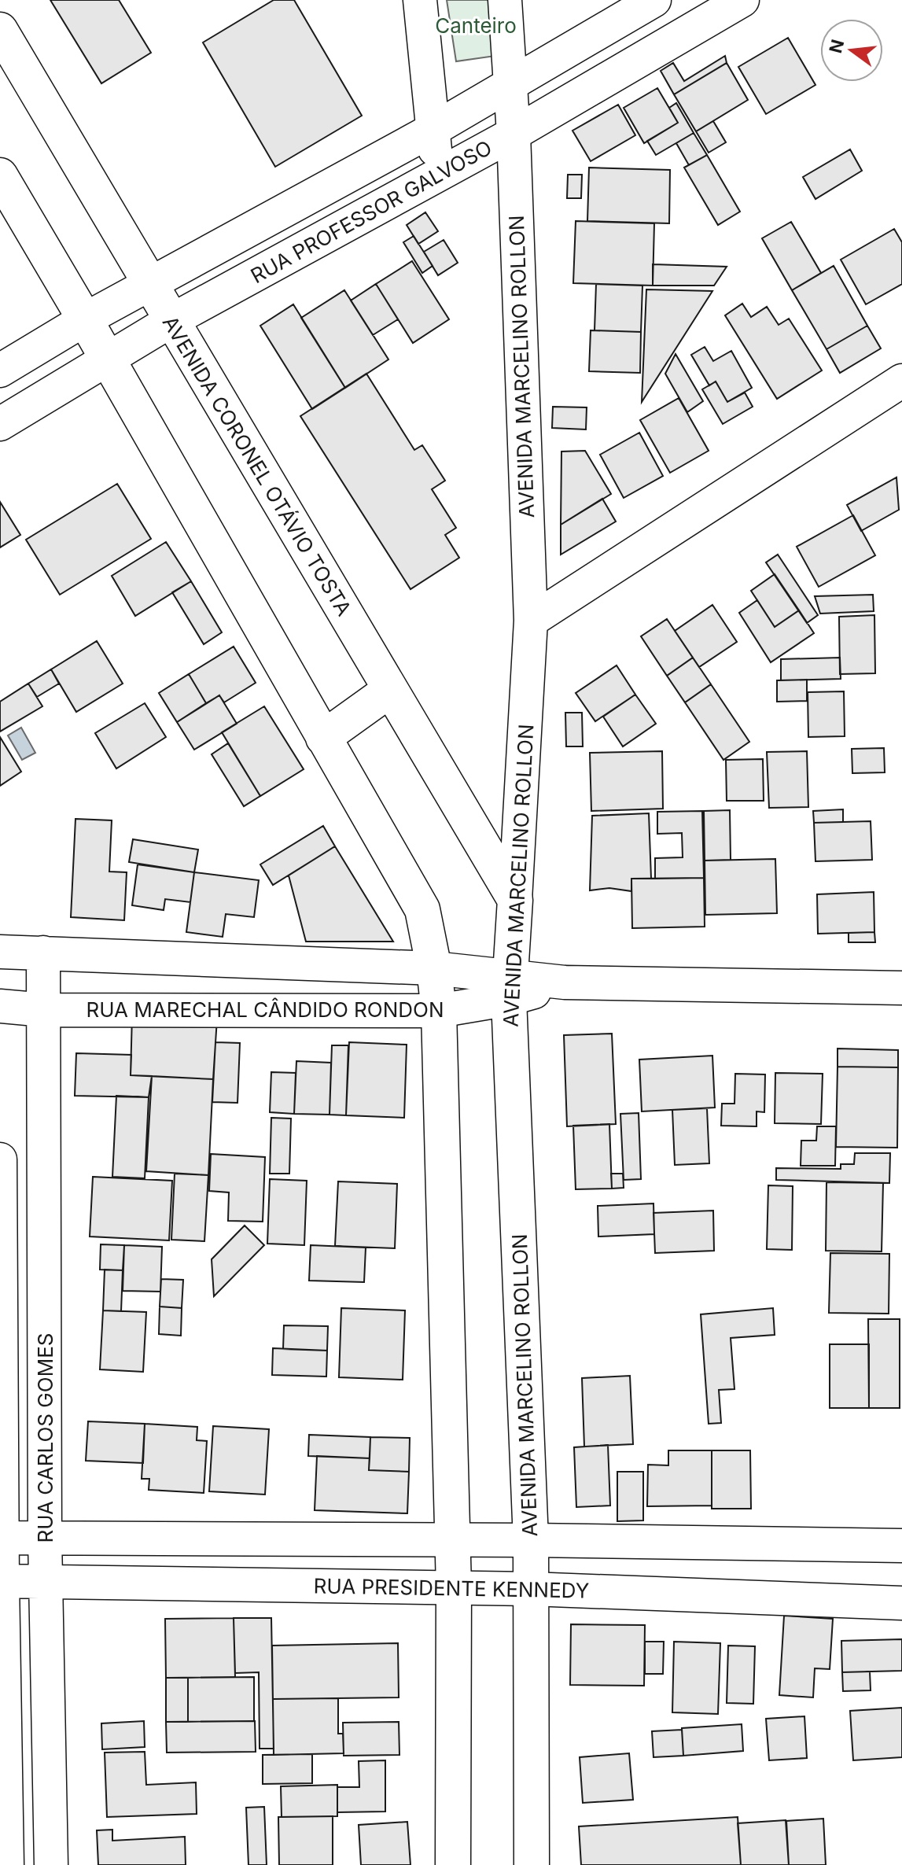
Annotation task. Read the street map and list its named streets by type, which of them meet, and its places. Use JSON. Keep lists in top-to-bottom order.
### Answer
{
  "streets": {
    "main road": ["AVENIDA MARCELINO ROLLON", "AVENIDA CORONEL OTÁVIO TOSTA"],
    "street": [
      "RUA PROFESSOR GALVOSO",
      "RUA MARECHAL CÂNDIDO RONDON",
      "RUA CARLOS GOMES",
      "RUA PRESIDENTE KENNEDY"
    ]
  },
  "crossings": [
    ["RUA PROFESSOR GALVOSO", "AVENIDA MARCELINO ROLLON"],
    ["RUA PROFESSOR GALVOSO", "AVENIDA CORONEL OTÁVIO TOSTA"],
    ["AVENIDA MARCELINO ROLLON", "AVENIDA CORONEL OTÁVIO TOSTA"],
    ["AVENIDA MARCELINO ROLLON", "RUA MARECHAL CÂNDIDO RONDON"],
    ["AVENIDA MARCELINO ROLLON", "RUA PRESIDENTE KENNEDY"],
    ["RUA MARECHAL CÂNDIDO RONDON", "RUA CARLOS GOMES"],
    ["RUA CARLOS GOMES", "RUA PRESIDENTE KENNEDY"]
  ],
  "parks": ["Canteiro"],
  "north": "left"
}
